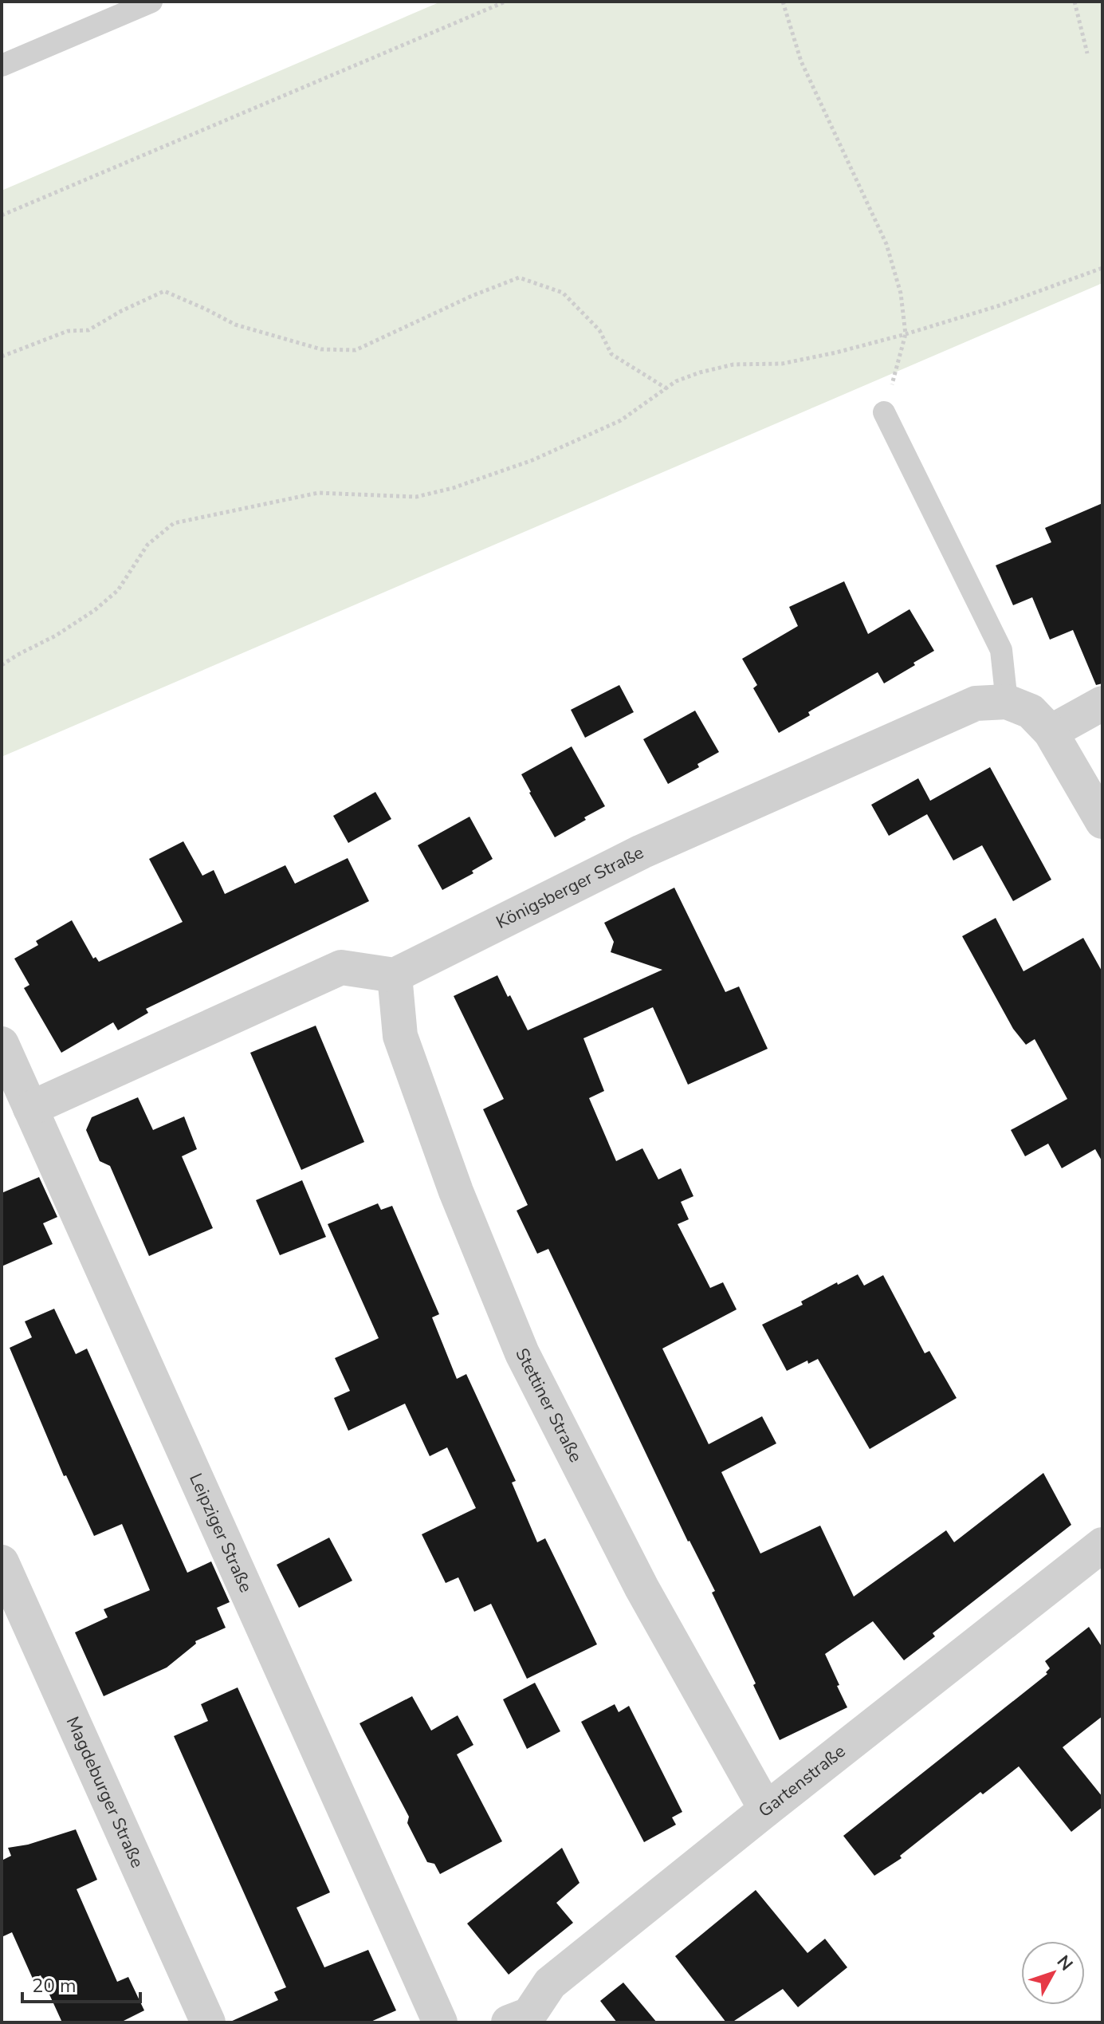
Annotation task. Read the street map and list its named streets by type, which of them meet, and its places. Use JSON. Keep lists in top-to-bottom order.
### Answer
{
  "streets": {
    "street": [
      "Königsberger Straße",
      "Stettiner Straße",
      "Leipziger Straße",
      "Gartenstraße",
      "Magdeburger Straße"
    ]
  },
  "crossings": [
    ["Königsberger Straße", "Stettiner Straße"],
    ["Stettiner Straße", "Gartenstraße"]
  ],
  "scale_bar": "20 m",
  "north": "top right"
}
